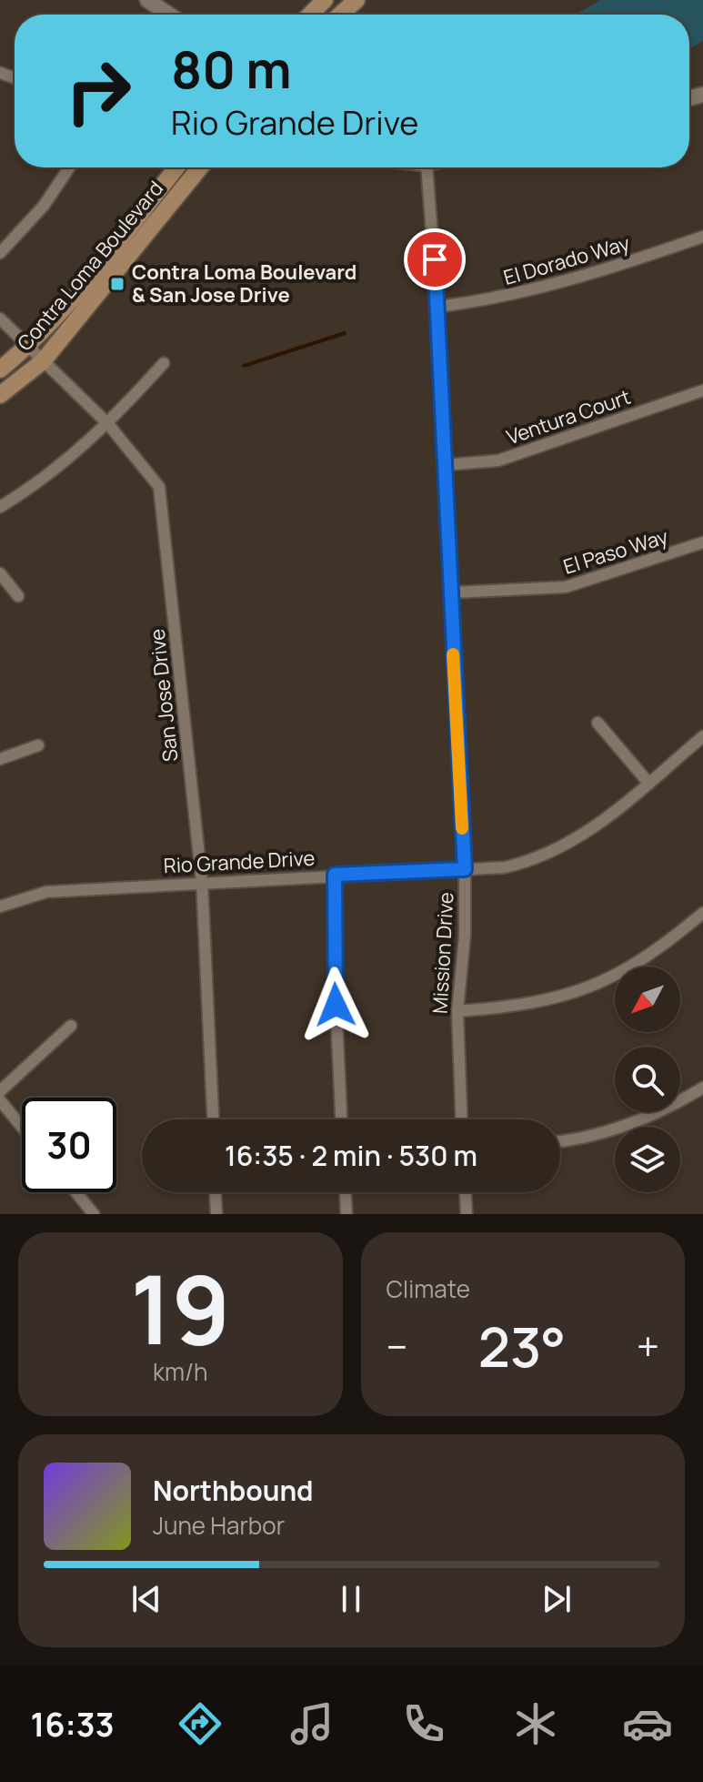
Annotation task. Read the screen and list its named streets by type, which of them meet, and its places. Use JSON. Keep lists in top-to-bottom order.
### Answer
{
  "streets": {
    "main road": ["Contra Loma Boulevard"],
    "street": [
      "El Dorado Way",
      "Ventura Court",
      "El Paso Way",
      "San Jose Drive",
      "Rio Grande Drive",
      "Mission Drive"
    ]
  },
  "crossings": [
    ["El Dorado Way", "Mission Drive"],
    ["Contra Loma Boulevard", "San Jose Drive"],
    ["Ventura Court", "Mission Drive"],
    ["El Paso Way", "Mission Drive"],
    ["San Jose Drive", "Rio Grande Drive"],
    ["Rio Grande Drive", "Mission Drive"]
  ],
  "places": {
    "transit": ["Contra Loma Boulevard & San Jose Drive"]
  },
  "north": "bottom left",
  "page": {
    "turn": ["80 m", "Rio Grande Drive"],
    "limit": "30",
    "trip": "16:35 · 2 min · 530 m",
    "tile": [
      ["19", "km/h"],
      "Climate"
    ],
    "heat": ["−", "23°", "+"],
    "song": ["Northbound", "June Harbor"],
    "tabs": "16:33"
  }
}
